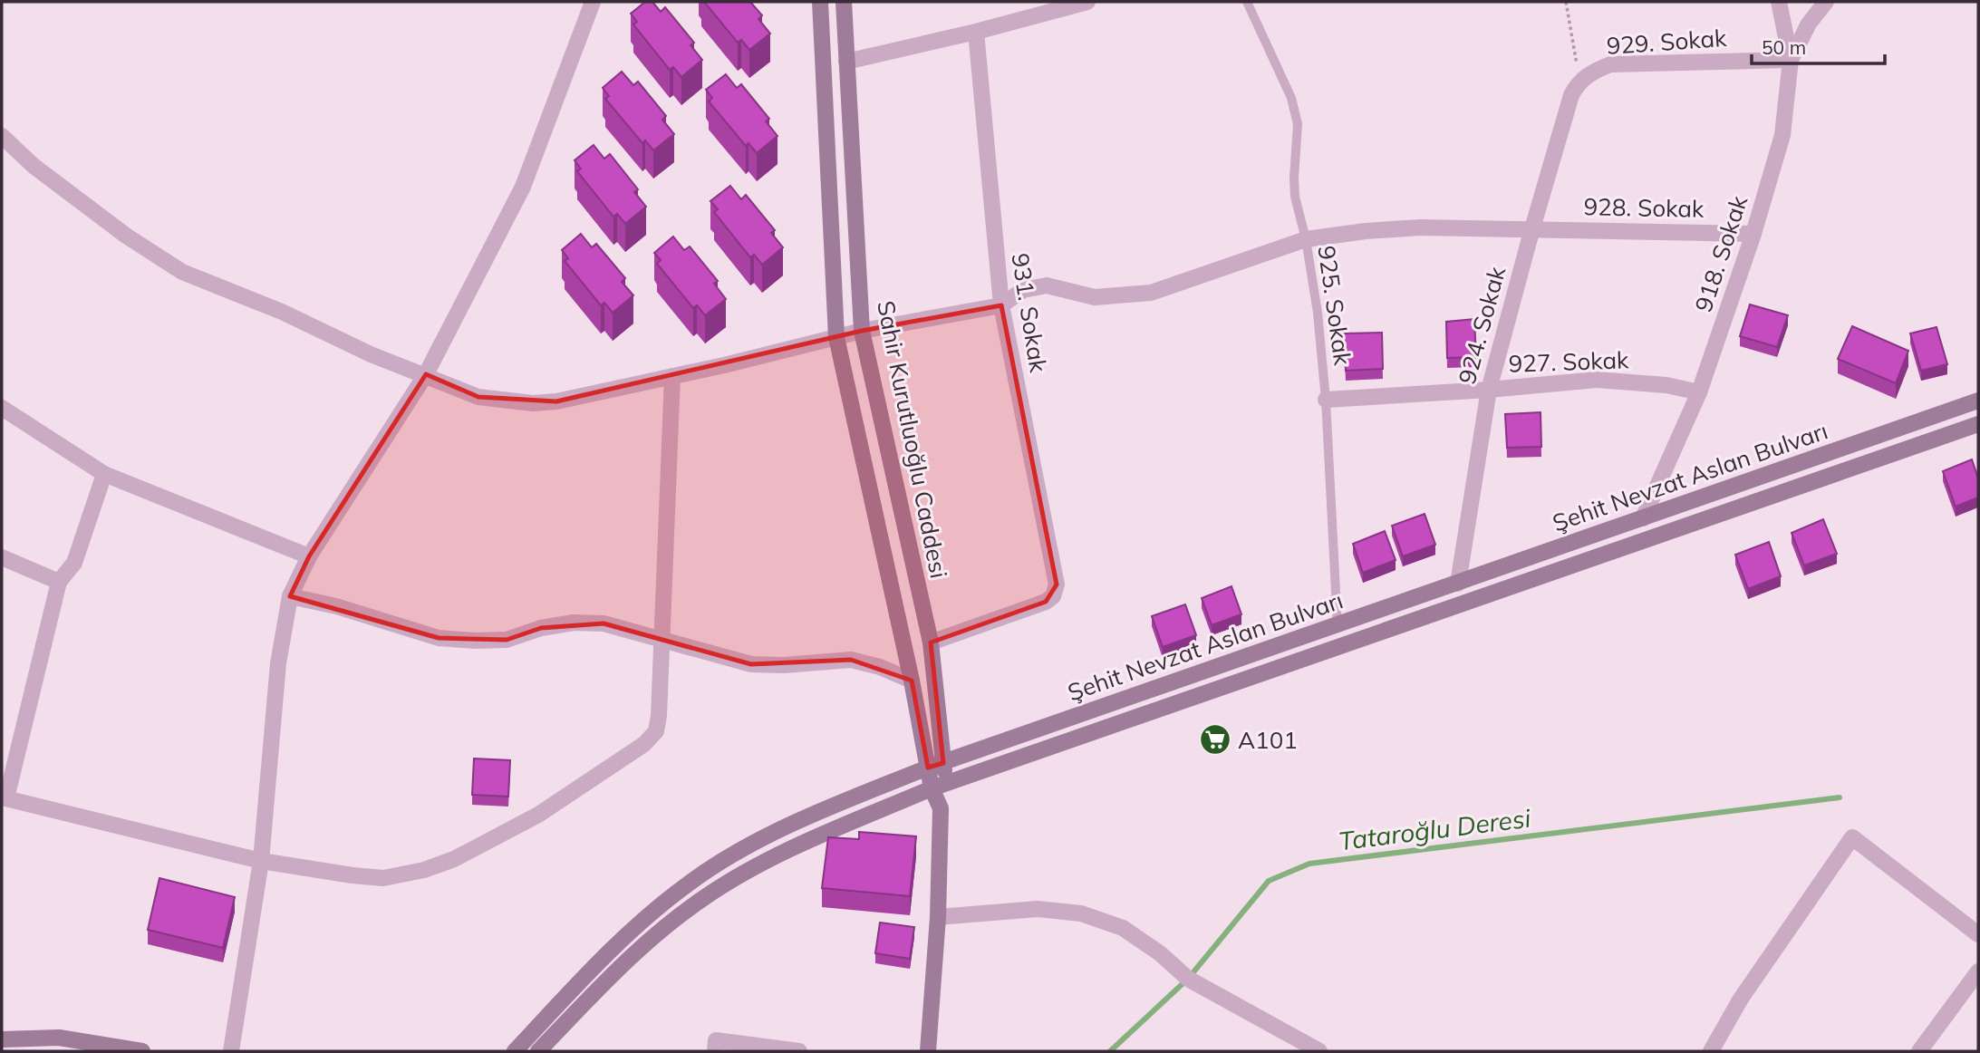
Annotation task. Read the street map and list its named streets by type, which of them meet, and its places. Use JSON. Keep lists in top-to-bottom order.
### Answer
{
  "streets": {
    "main road": ["Sahir Kurutluoğlu Caddesi", "Şehit Nevzat Aslan Bulvarı"],
    "street": [
      "929. Sokak",
      "928. Sokak",
      "918. Sokak",
      "931. Sokak",
      "924. Sokak",
      "927. Sokak"
    ],
    "lane": ["925. Sokak"]
  },
  "crossings": [
    ["929. Sokak", "918. Sokak"],
    ["929. Sokak", "924. Sokak"],
    ["928. Sokak", "918. Sokak"],
    ["928. Sokak", "925. Sokak"],
    ["928. Sokak", "931. Sokak"],
    ["928. Sokak", "924. Sokak"],
    ["918. Sokak", "927. Sokak"],
    ["918. Sokak", "Şehit Nevzat Aslan Bulvarı"],
    ["925. Sokak", "927. Sokak"],
    ["925. Sokak", "Şehit Nevzat Aslan Bulvarı"],
    ["931. Sokak", "Sahir Kurutluoğlu Caddesi"],
    ["924. Sokak", "927. Sokak"],
    ["924. Sokak", "Şehit Nevzat Aslan Bulvarı"],
    ["Sahir Kurutluoğlu Caddesi", "Şehit Nevzat Aslan Bulvarı"]
  ],
  "water": ["Tataroğlu Deresi"],
  "places": {
    "supermarket": ["A101"]
  },
  "scale_bar": "50 m"
}
